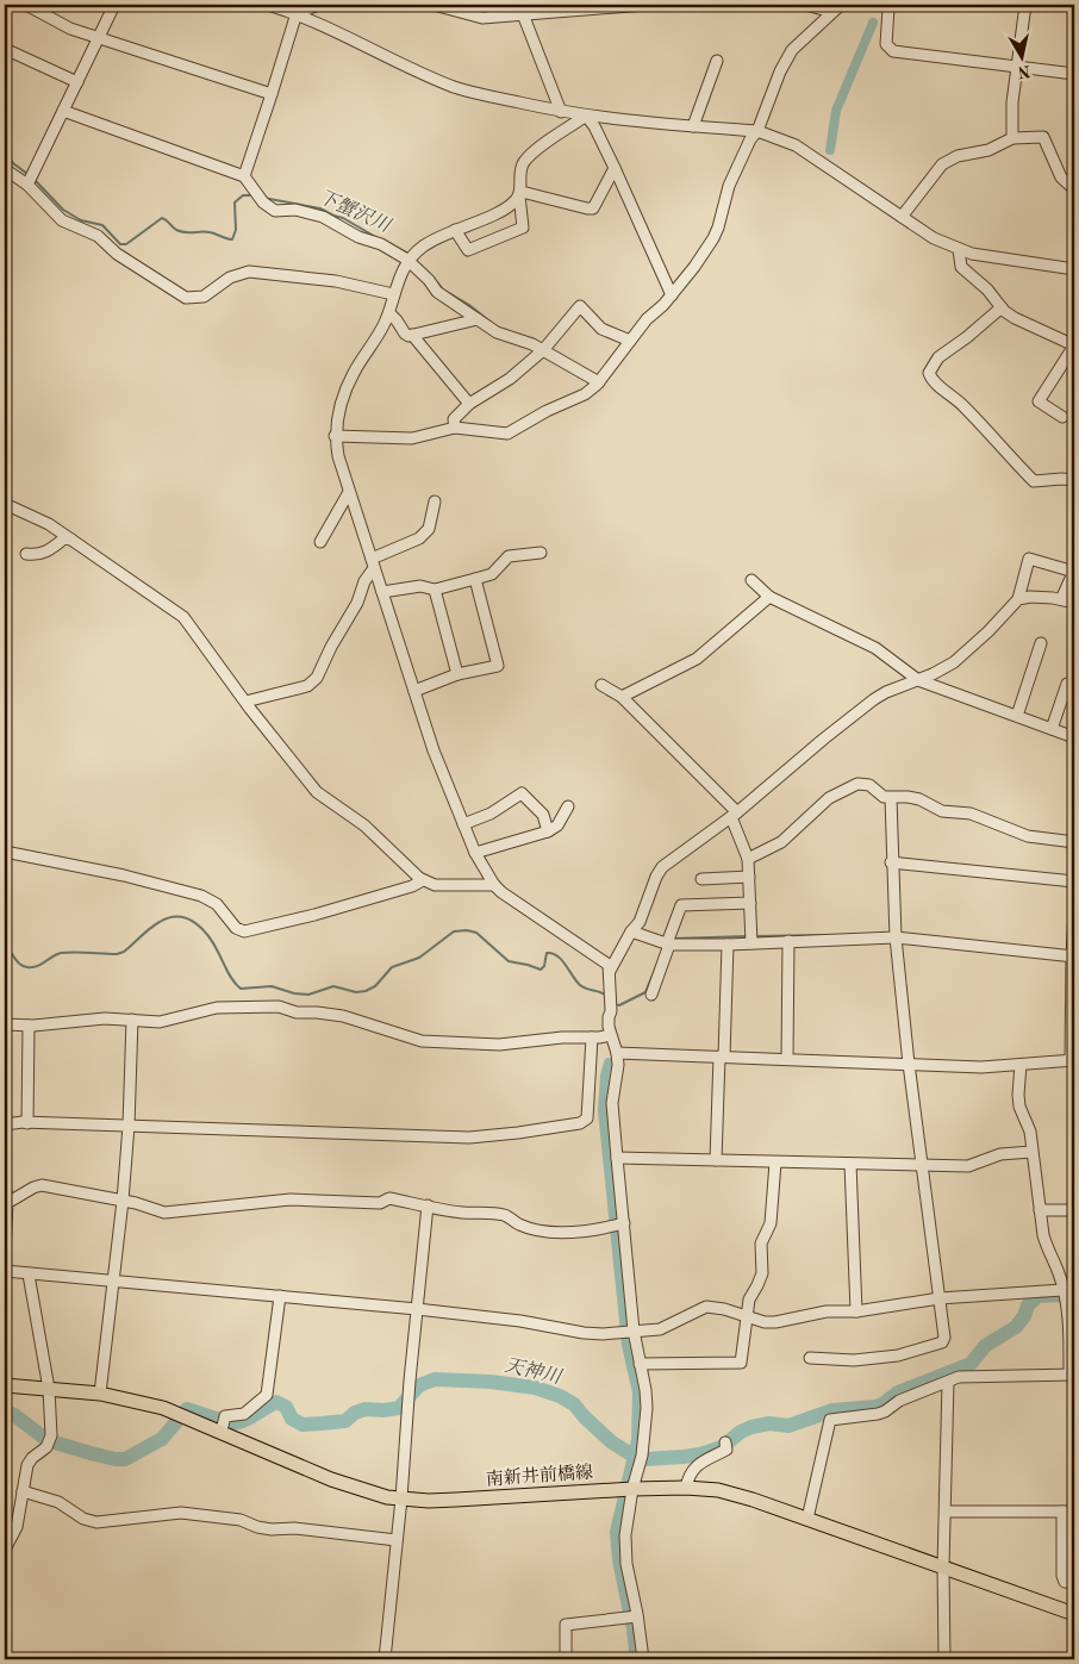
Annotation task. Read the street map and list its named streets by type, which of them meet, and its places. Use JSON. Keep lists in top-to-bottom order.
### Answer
{
  "streets": {
    "main road": ["南新井前橋線"]
  },
  "water": ["下蟹沢川", "天神川"],
  "north": "bottom"
}
